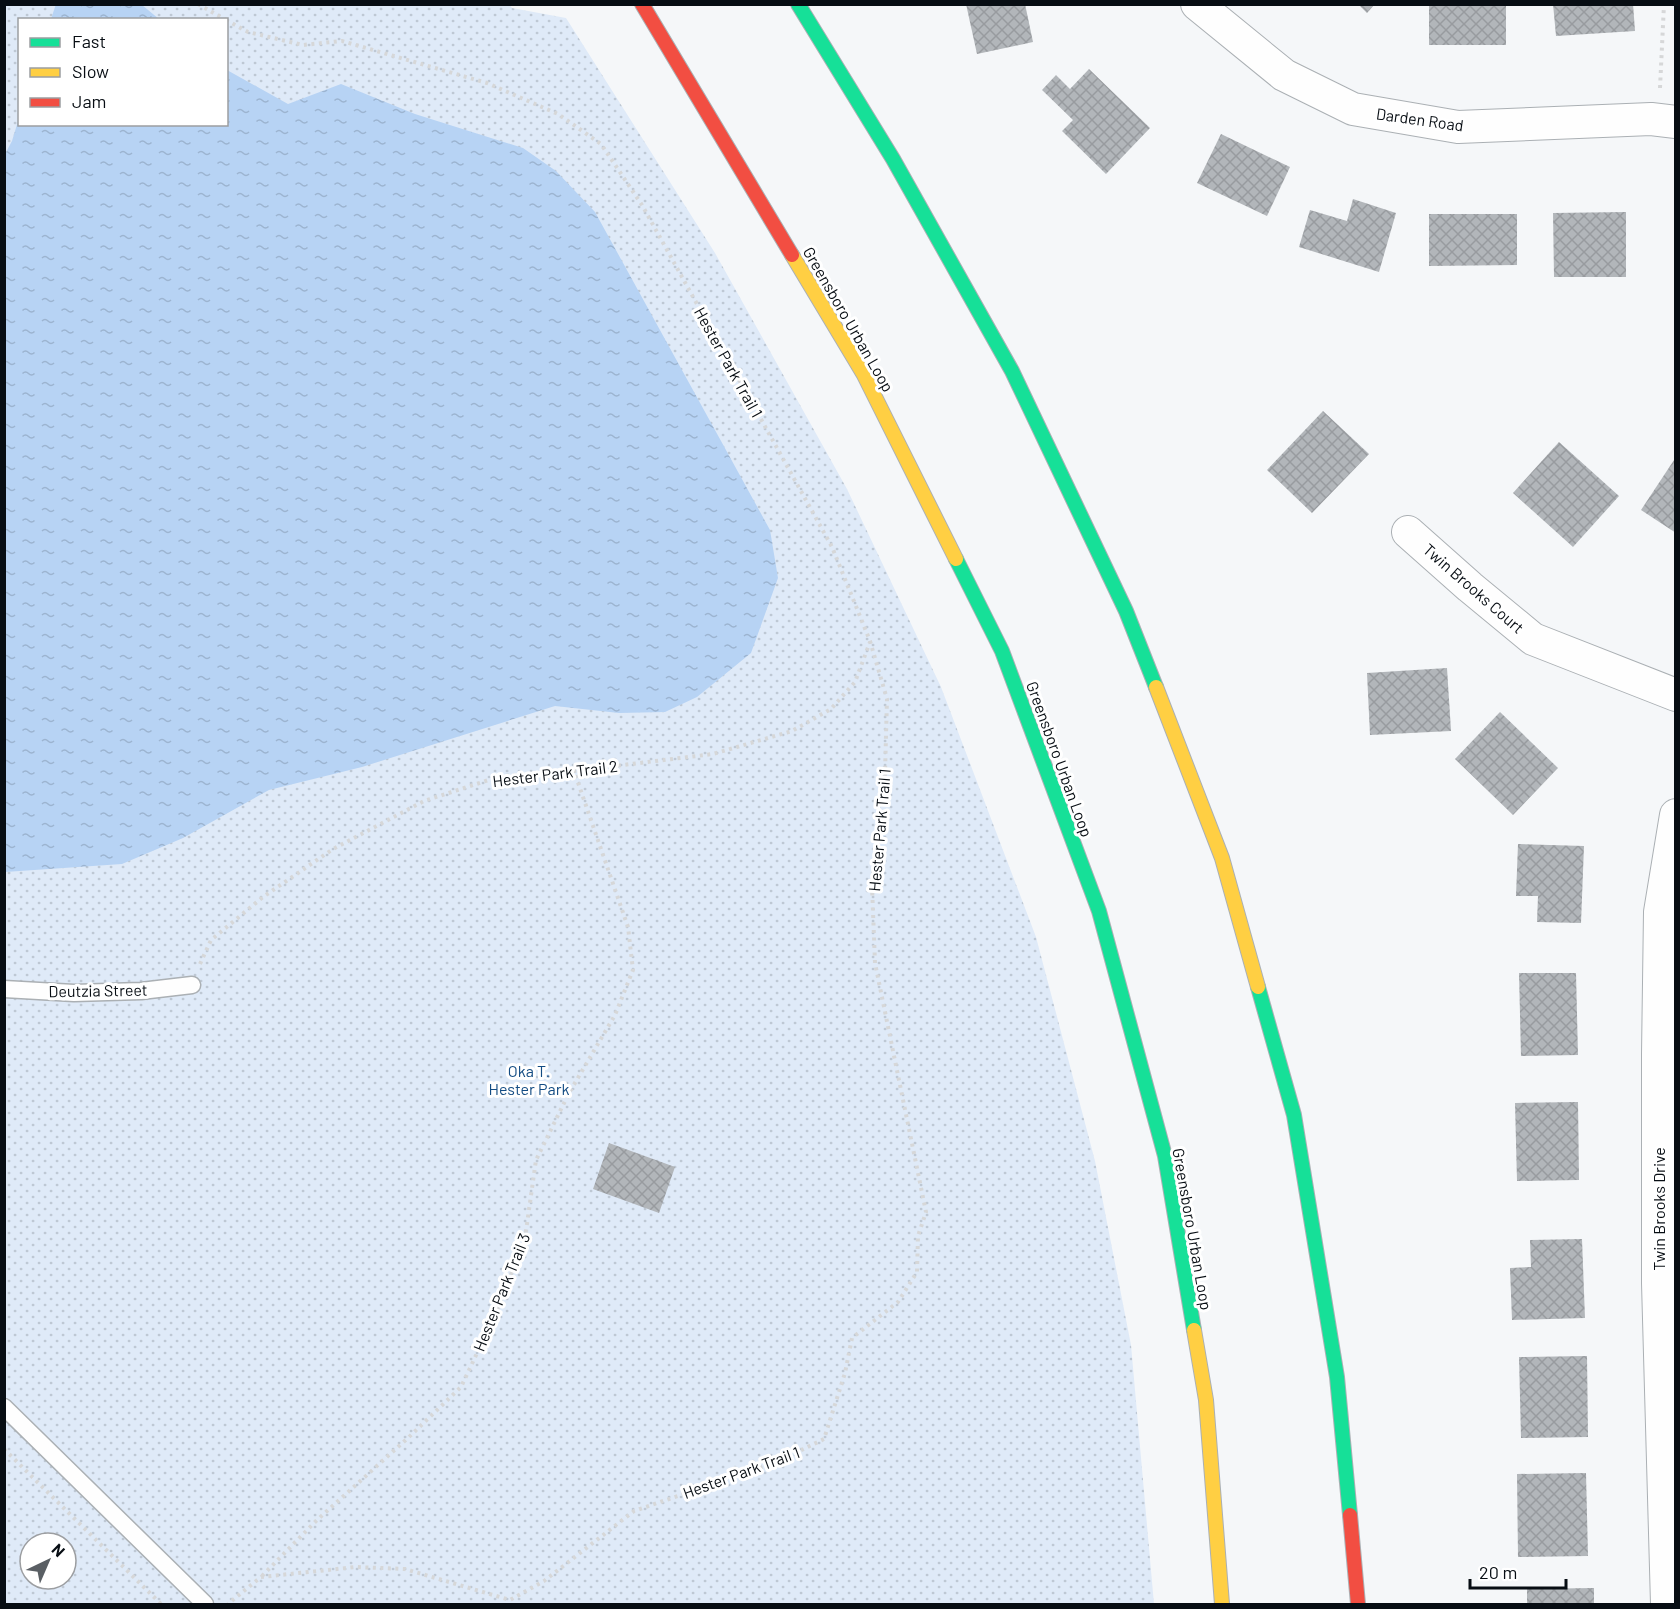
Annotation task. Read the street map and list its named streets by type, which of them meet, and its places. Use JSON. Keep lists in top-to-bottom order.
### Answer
{
  "streets": {
    "highway": ["Greensboro Urban Loop"],
    "street": ["Darden Road", "Twin Brooks Court", "Twin Brooks Drive"],
    "lane": ["Deutzia Street"],
    "path": ["Hester Park Trail 1", "Hester Park Trail 2", "Hester Park Trail 3"]
  },
  "crossings": [
    ["Hester Park Trail 1", "Hester Park Trail 2"],
    ["Hester Park Trail 1", "Hester Park Trail 3"],
    ["Hester Park Trail 2", "Deutzia Street"],
    ["Hester Park Trail 2", "Hester Park Trail 3"]
  ],
  "parks": ["Oka T. Hester Park"],
  "legend": ["Fast", "Slow", "Jam"],
  "scale_bar": "20 m",
  "north": "top right"
}
